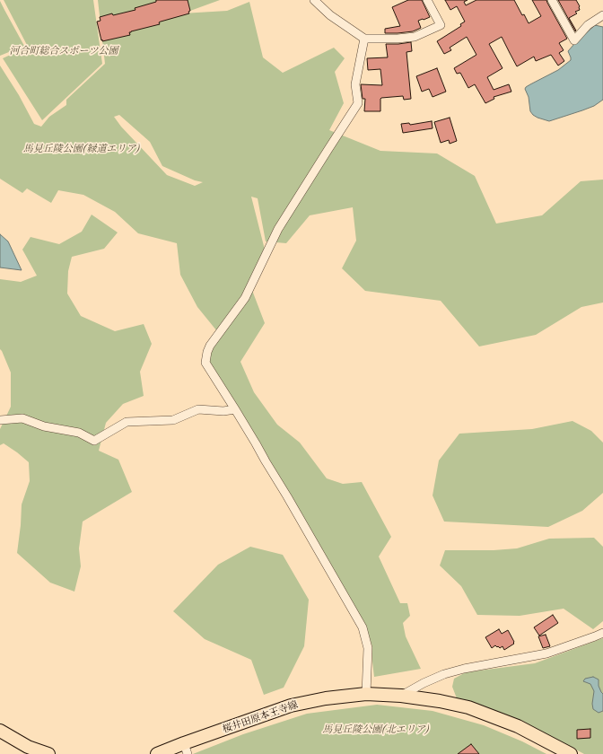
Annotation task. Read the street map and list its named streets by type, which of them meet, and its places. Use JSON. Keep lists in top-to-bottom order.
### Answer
{
  "streets": {
    "main road": ["桜井田原本王寺線"]
  },
  "parks": ["河合町総合スポーツ公園", "馬見丘陵公園(緑道エリア)", "馬見丘陵公園(北エリア)"]
}
